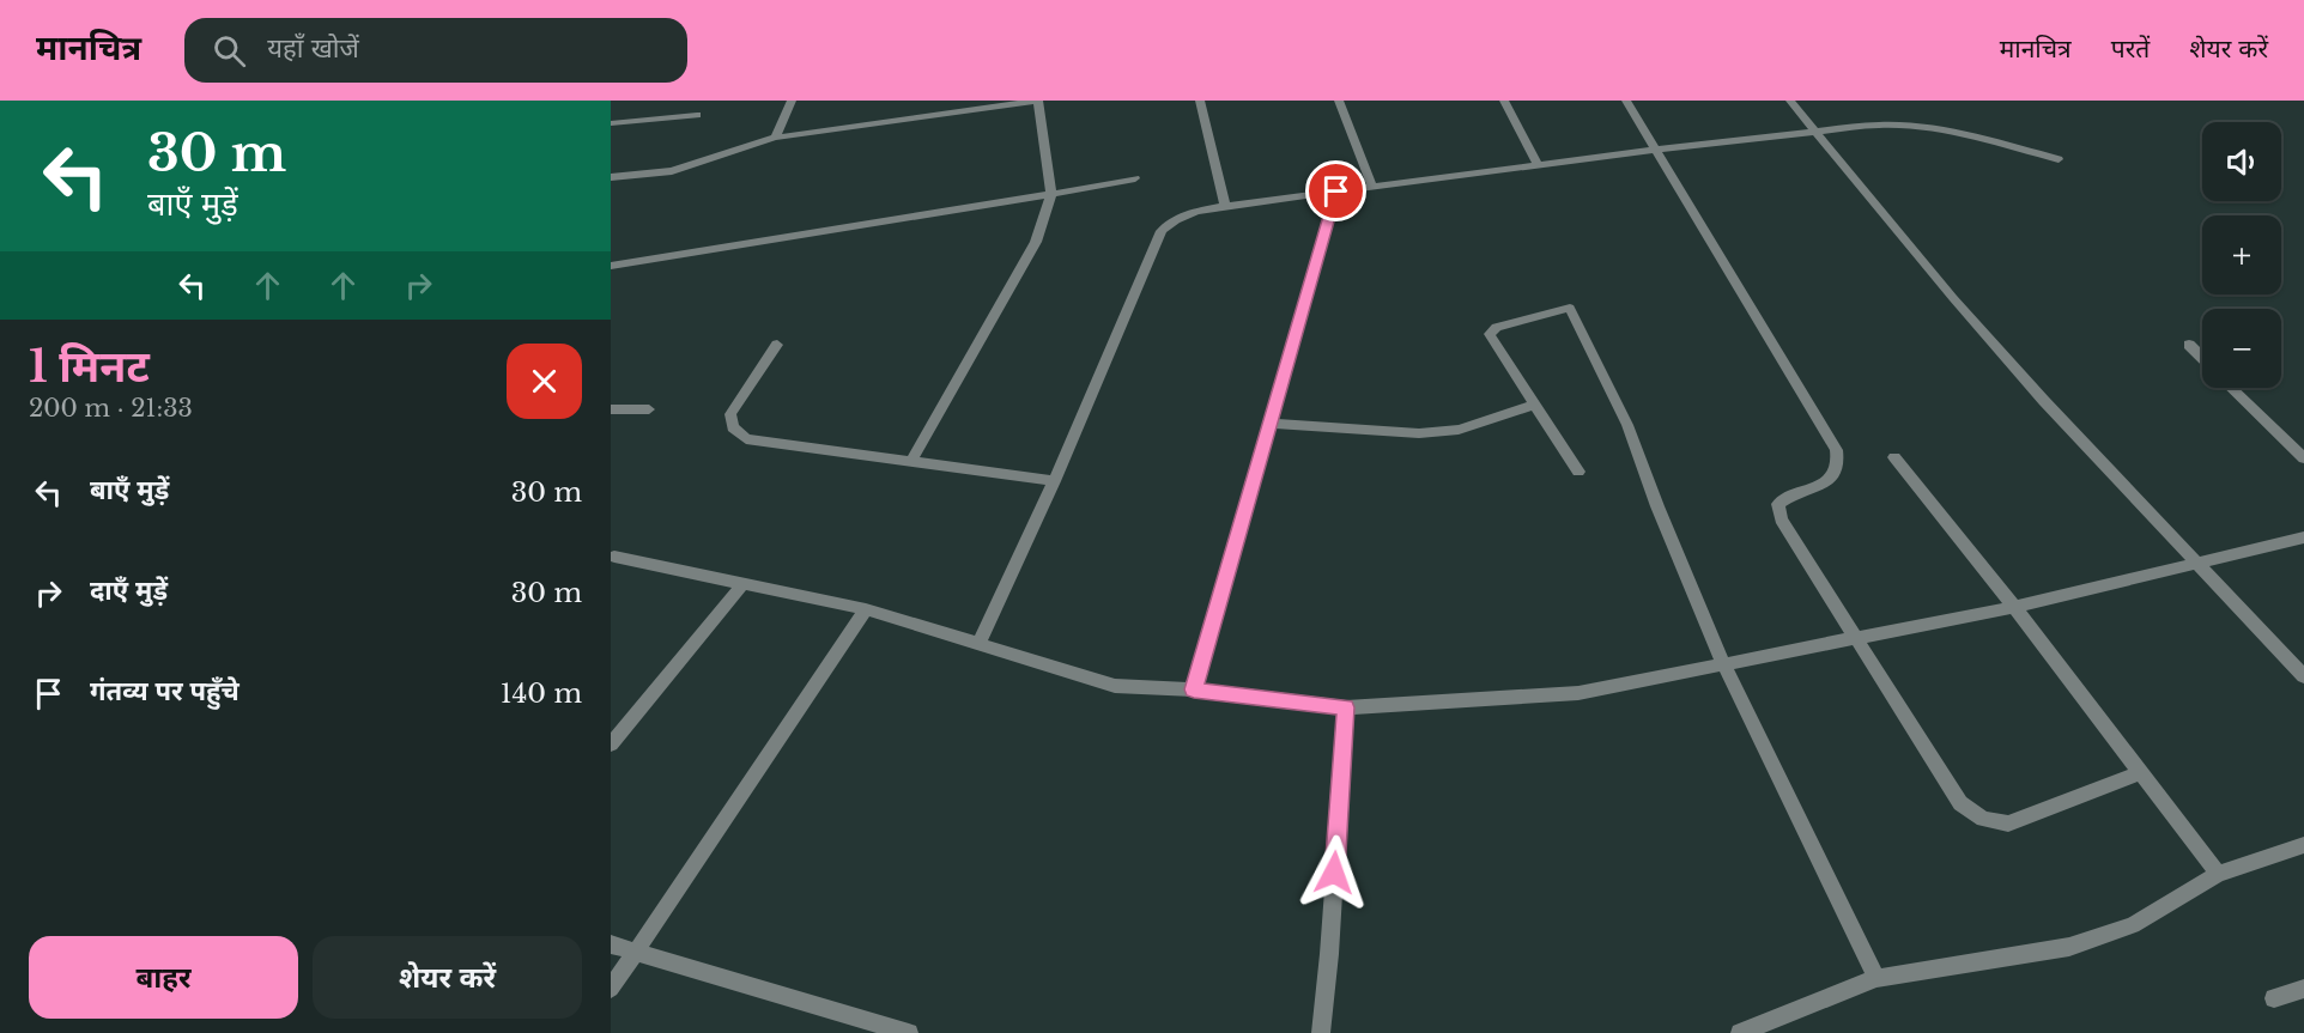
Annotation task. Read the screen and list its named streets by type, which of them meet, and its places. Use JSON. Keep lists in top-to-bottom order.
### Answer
{
  "page": {
    "header": "मानचित्र",
    "search": "यहाँ खोजें",
    "nav": ["मानचित्र", "परतें", "शेयर करें"],
    "turn": ["30 m", "बाएँ मुड़ें"],
    "map_buttons": ["+", "−"],
    "heading": ["1 मिनट", "200 m · 21:33"],
    "list": [
      {
        "name": "बाएँ मुड़ें",
        "value": "30 m"
      },
      {
        "name": "दाएँ मुड़ें",
        "value": "30 m"
      },
      {
        "name": "गंतव्य पर पहुँचे",
        "value": "140 m"
      }
    ],
    "buttons": ["बाहर", "शेयर करें"]
  }
}
